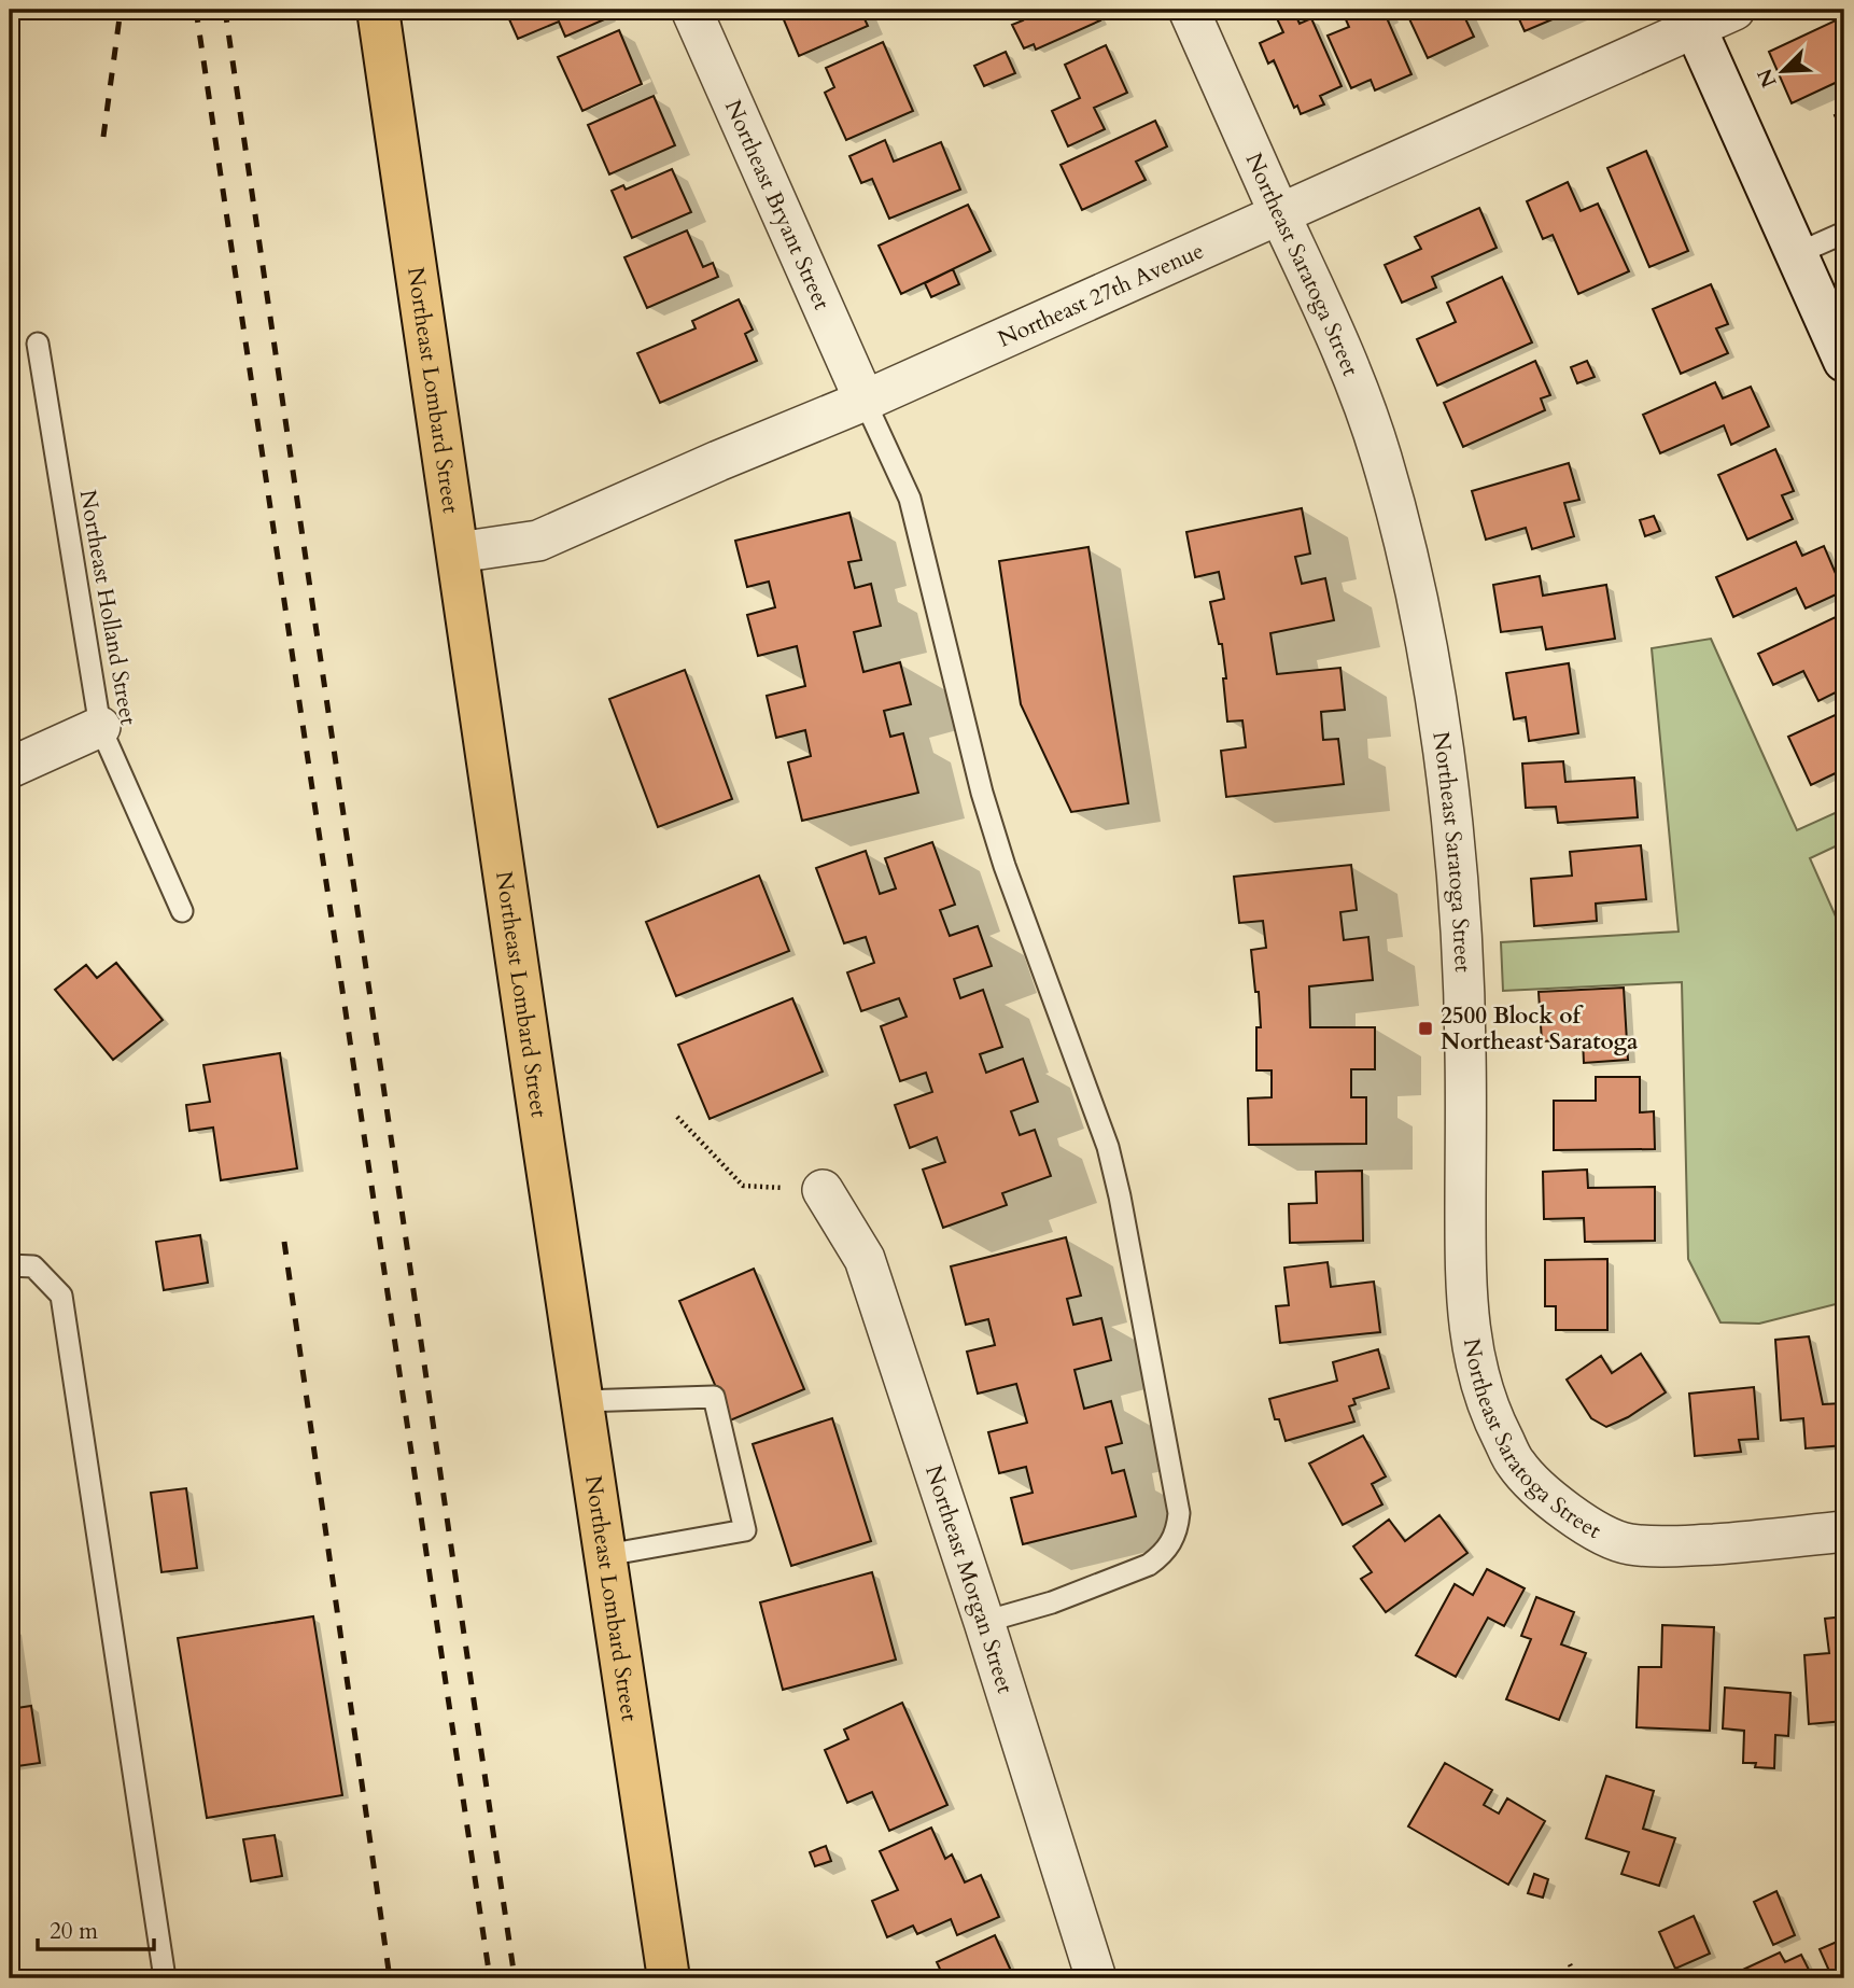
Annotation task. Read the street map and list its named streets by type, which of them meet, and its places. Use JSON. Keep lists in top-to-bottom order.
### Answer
{
  "streets": {
    "main road": ["Northeast Lombard Street"],
    "street": [
      "Northeast Bryant Street",
      "Northeast Saratoga Street",
      "Northeast 27th Avenue",
      "Northeast Morgan Street"
    ],
    "lane": ["Northeast Holland Street"]
  },
  "crossings": [
    ["Northeast Bryant Street", "Northeast 27th Avenue"],
    ["Northeast Saratoga Street", "Northeast 27th Avenue"],
    ["Northeast 27th Avenue", "Northeast Lombard Street"]
  ],
  "places": {
    "transit": ["2500 Block of Northeast Saratoga"]
  },
  "scale_bar": "20 m",
  "north": "bottom left"
}
